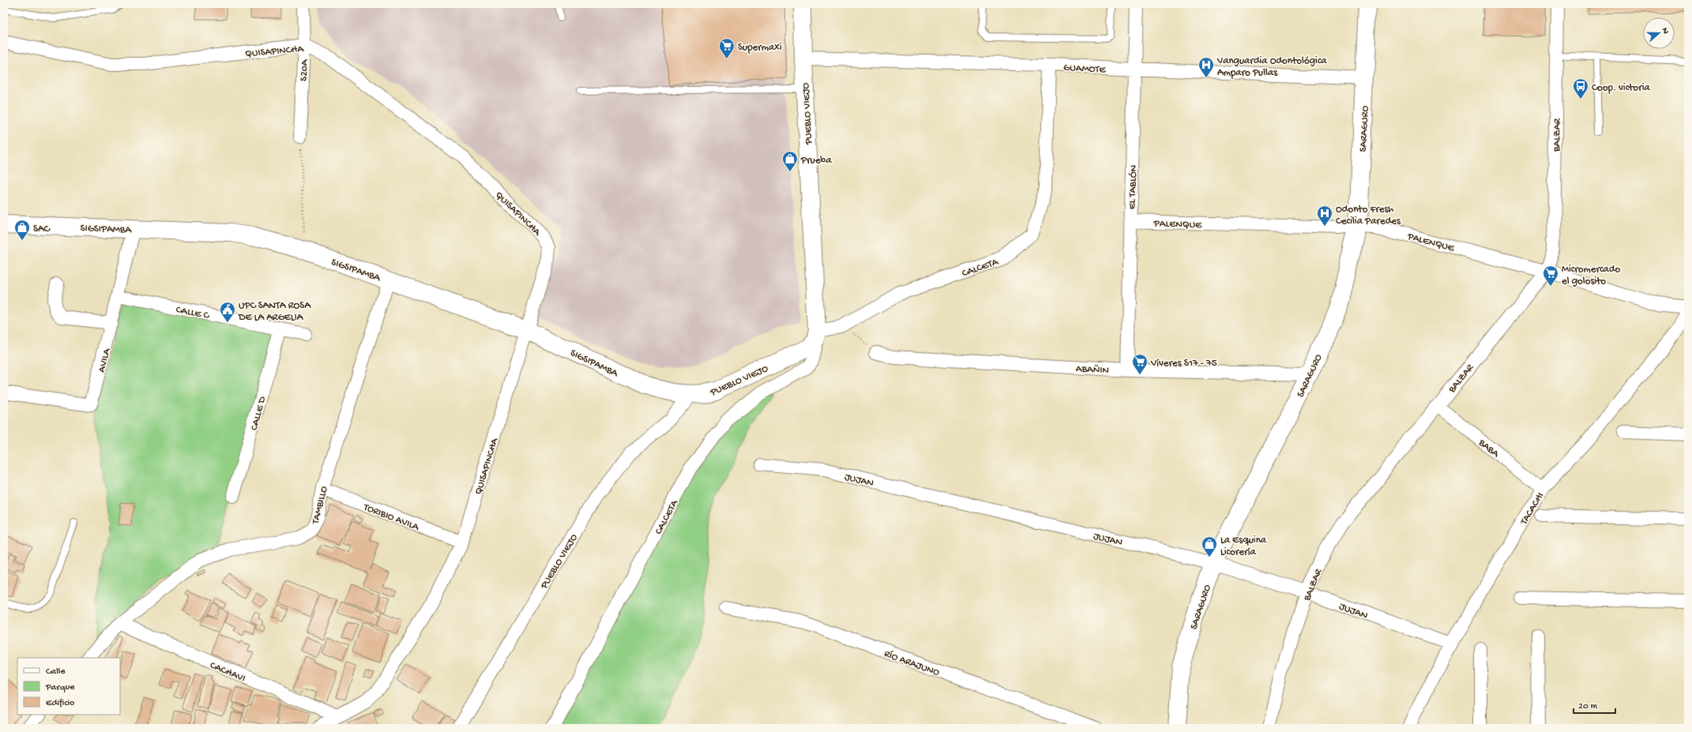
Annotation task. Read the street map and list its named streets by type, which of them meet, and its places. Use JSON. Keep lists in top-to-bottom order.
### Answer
{
  "streets": {
    "street": [
      "QUISAPINCHA",
      "GUAMOTE",
      "S20A",
      "PUEBLO VIEJO",
      "SARAGURO",
      "BALZAR",
      "EL TABLÓN",
      "PALENQUE",
      "SIGSIPAMBA",
      "CALCETA",
      "CALLE C",
      "AVILA",
      "ABAÑIN",
      "CALLE D",
      "BABA",
      "JUJAN",
      "TAMBILLO",
      "TACACHI",
      "TORIBIO AVILA",
      "RÍO ARAJUNO",
      "CACHAVI"
    ]
  },
  "crossings": [
    ["QUISAPINCHA", "S20A"],
    ["QUISAPINCHA", "SIGSIPAMBA"],
    ["QUISAPINCHA", "TORIBIO AVILA"],
    ["QUISAPINCHA", "CACHAVI"],
    ["GUAMOTE", "PUEBLO VIEJO"],
    ["GUAMOTE", "SARAGURO"],
    ["GUAMOTE", "EL TABLÓN"],
    ["GUAMOTE", "CALCETA"],
    ["PUEBLO VIEJO", "SIGSIPAMBA"],
    ["PUEBLO VIEJO", "CALCETA"],
    ["SARAGURO", "PALENQUE"],
    ["SARAGURO", "ABAÑIN"],
    ["SARAGURO", "JUJAN"],
    ["BALZAR", "PALENQUE"],
    ["BALZAR", "BABA"],
    ["BALZAR", "JUJAN"],
    ["EL TABLÓN", "PALENQUE"],
    ["EL TABLÓN", "ABAÑIN"],
    ["SIGSIPAMBA", "AVILA"],
    ["SIGSIPAMBA", "TAMBILLO"],
    ["CALLE C", "AVILA"],
    ["CALLE C", "CALLE D"],
    ["BABA", "TACACHI"],
    ["JUJAN", "TACACHI"],
    ["TAMBILLO", "TORIBIO AVILA"],
    ["TAMBILLO", "CACHAVI"]
  ],
  "places": {
    "supermarket": ["Supermaxi", "Micromercado el golosito", "Víveres S17 - 75"],
    "hospital": ["Vanguardia Odontológica Amparo Pullas", "Odonto Fresh Cecilia Paredes"],
    "bus stop": ["Coop. victoria"],
    "shop": ["Prueba", "SAC", "La Esquina Licorería"],
    "public building": ["UPC SANTA ROSA DE LA ARGELIA"]
  },
  "legend": ["Calle", "Parque", "Edificio"],
  "scale_bar": "20 m",
  "north": "right"
}
